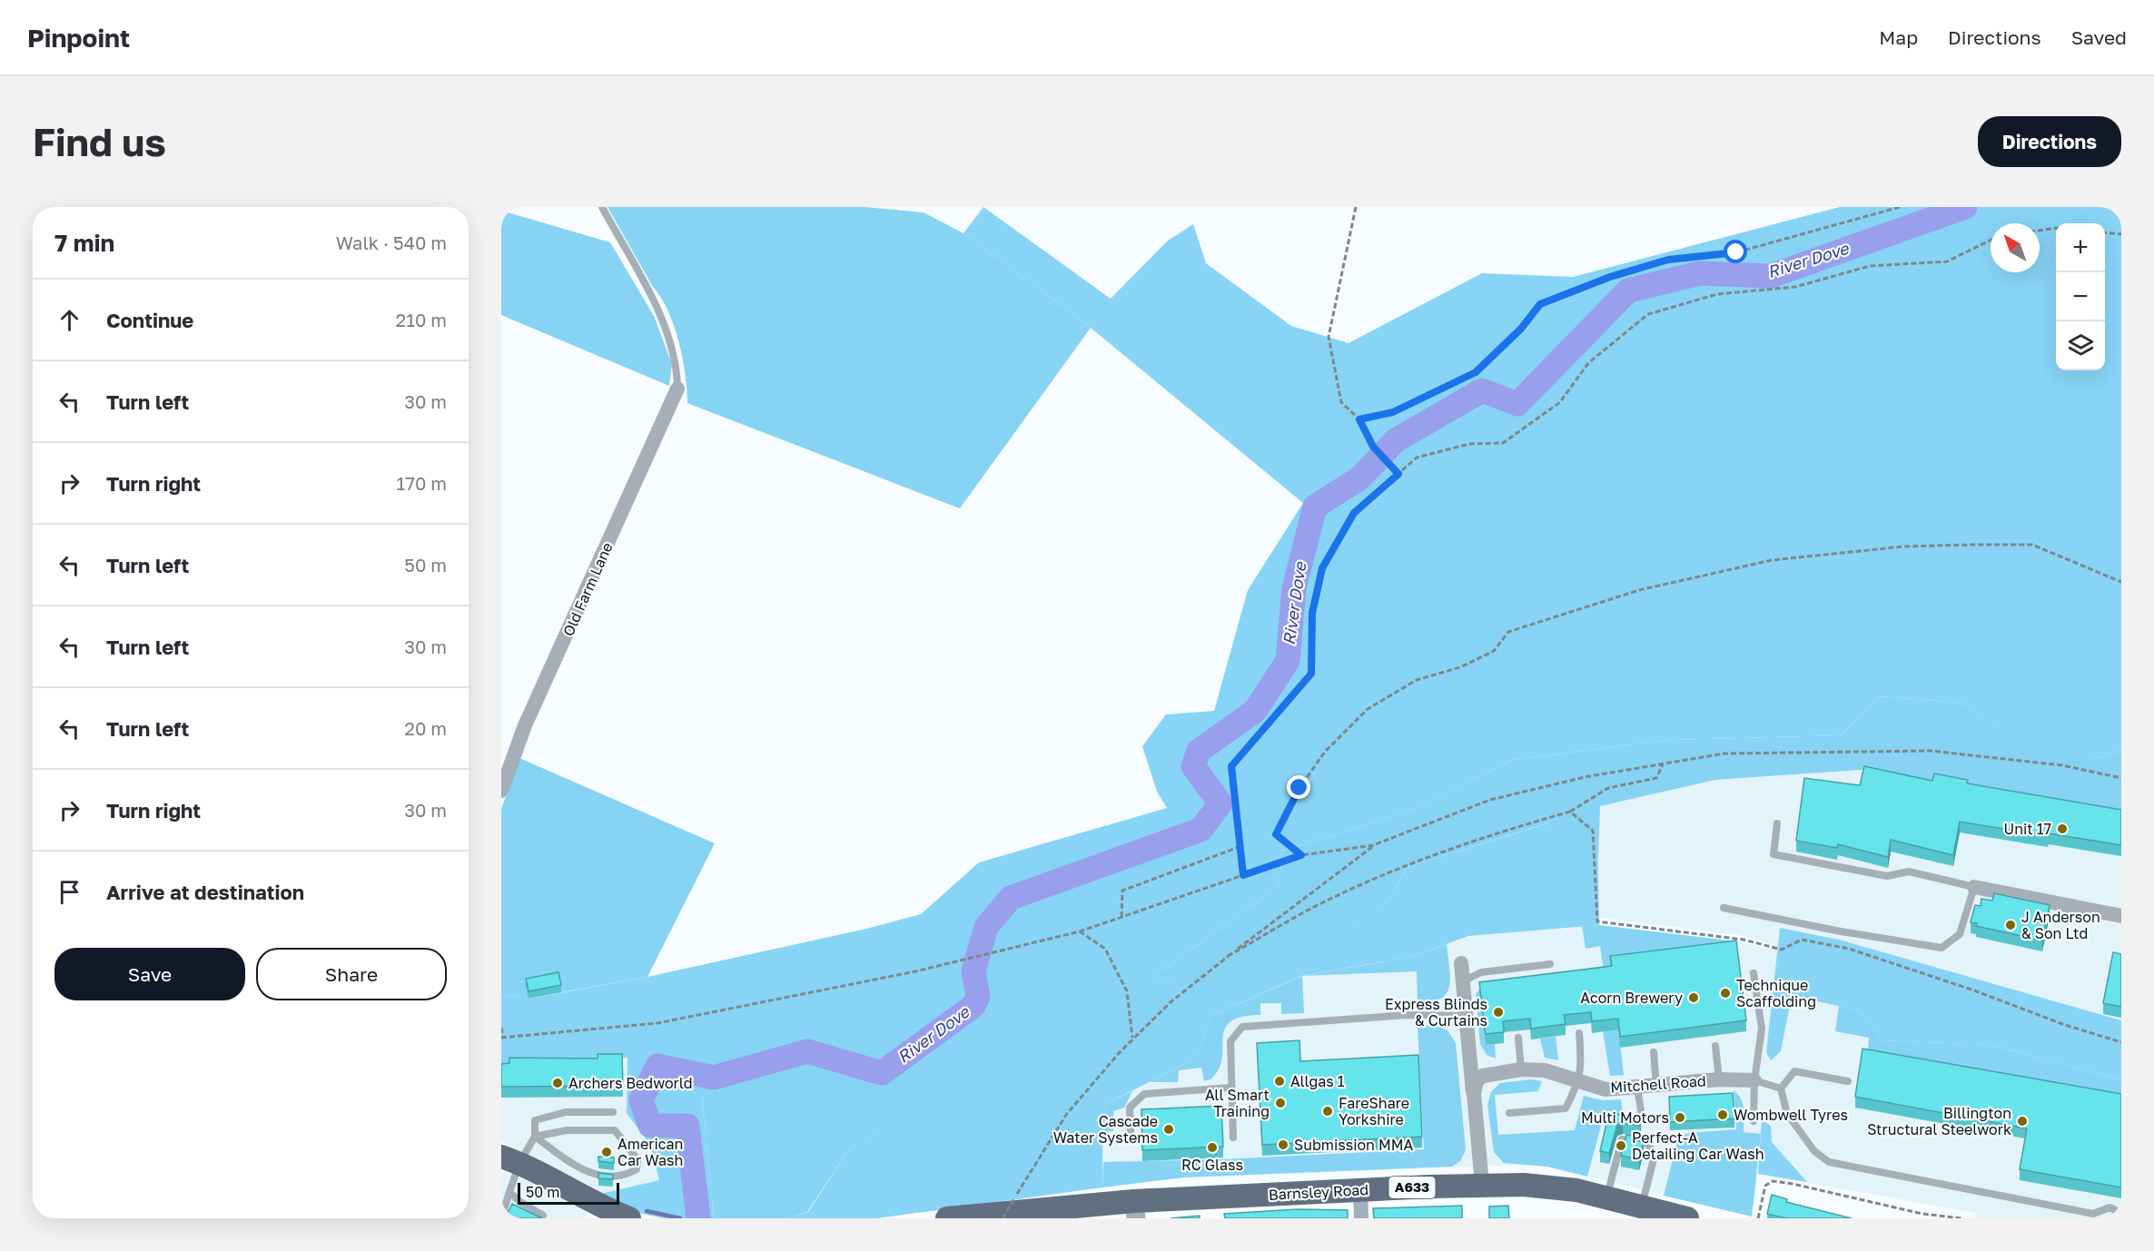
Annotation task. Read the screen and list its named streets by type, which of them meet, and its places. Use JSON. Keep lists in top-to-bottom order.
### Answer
{
  "streets": {
    "main road": ["A633", "Barnsley Road"],
    "street": ["Old Farm Lane", "Mitchell Road"]
  },
  "water": ["River Dove"],
  "places": [
    "Unit 17",
    "J Anderson & Son Ltd",
    "Technique Scaffolding",
    "Acorn Brewery",
    "Express Blinds & Curtains",
    "Allgas 1",
    "Archers Bedworld",
    "All Smart Training",
    "FareShare Yorkshire",
    "Wombwell Tyres",
    "Multi Motors",
    "Billington Structural Steelwork",
    "Cascade Water Systems",
    "Submission MMA",
    "Perfect-A Detailing Car Wash",
    "RC Glass",
    "American Car Wash"
  ],
  "scale_bar": "50 m",
  "north": "top left",
  "page": {
    "header": "Pinpoint",
    "nav": ["Map", "Directions", "Saved"],
    "buttons": [
      "Directions",
      ["Save", "Share"]
    ],
    "title": "Find us",
    "heading": ["7 min", "Walk · 540 m"],
    "map_buttons": ["+", "−"],
    "list": [
      ["Continue", "210 m"],
      ["Turn left", "30 m"],
      ["Turn right", "170 m"],
      ["Turn left", "50 m"],
      ["Turn left", "30 m"],
      ["Turn left", "20 m"],
      ["Turn right", "30 m"],
      "Arrive at destination"
    ],
    "scale": "50 m"
  }
}
